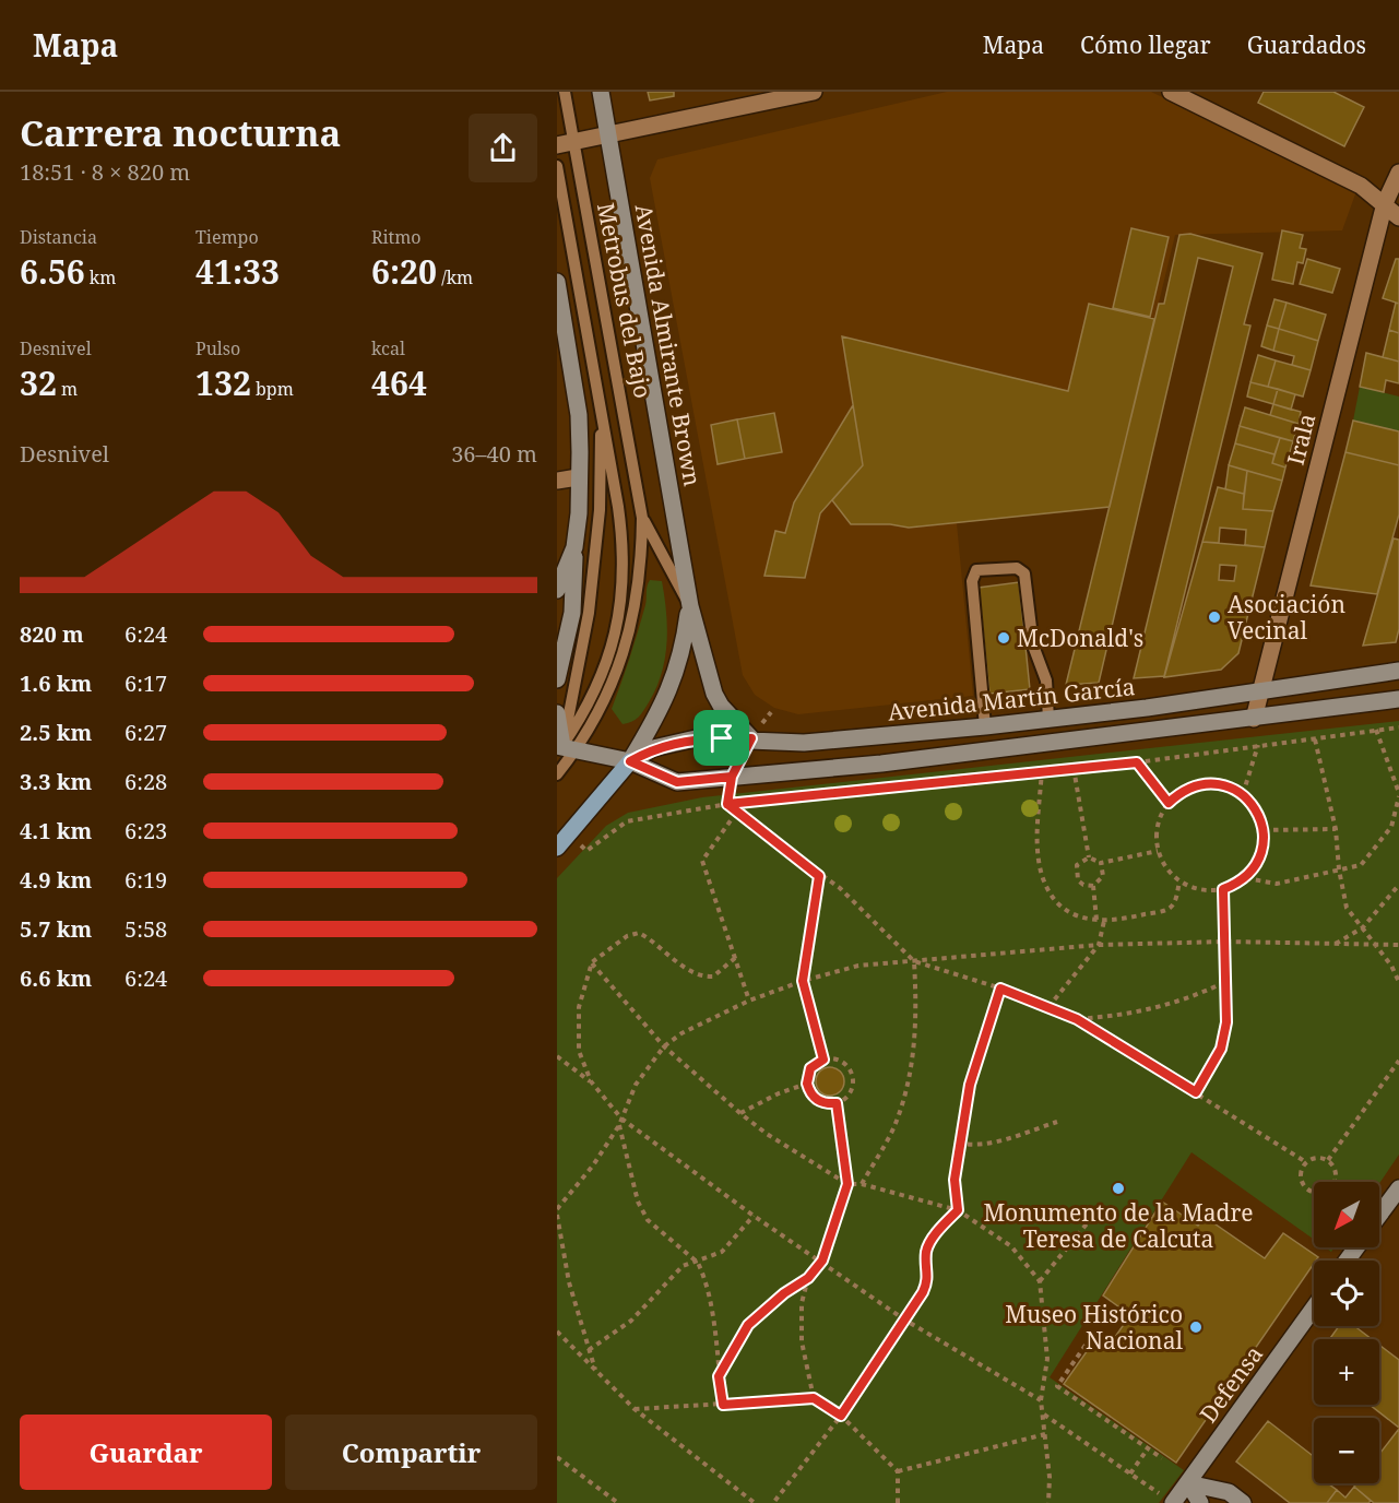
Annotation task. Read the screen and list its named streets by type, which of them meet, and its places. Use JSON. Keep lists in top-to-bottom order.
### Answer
{
  "streets": {
    "main road": ["Avenida Almirante Brown", "Avenida Martín García", "Defensa"],
    "street": ["Irala"],
    "lane": ["Metrobus del Bajo"]
  },
  "crossings": [
    ["Metrobus del Bajo", "Avenida Almirante Brown"],
    ["Metrobus del Bajo", "Avenida Martín García"],
    ["Avenida Almirante Brown", "Avenida Martín García"],
    ["Irala", "Avenida Martín García"]
  ],
  "places": [
    "Asociación Vecinal",
    "McDonald's",
    "Monumento de la Madre Teresa de Calcuta",
    "Museo Histórico Nacional"
  ],
  "north": "bottom left",
  "page": {
    "header": "Mapa",
    "nav": ["Mapa", "Cómo llegar", "Guardados"],
    "heading": ["Carrera nocturna", "18:51 · 8 × 820 m"],
    "stats": [
      ["Distancia", "6.56 km"],
      ["Tiempo", "41:33"],
      ["Ritmo", "6:20 /km"],
      ["Desnivel", "32 m"],
      ["Pulso", "132 bpm"],
      ["kcal", "464"]
    ],
    "chart": ["Desnivel", "36–40 m"],
    "list": [
      {
        "name": "820 m",
        "note": "6:24"
      },
      {
        "name": "1.6 km",
        "note": "6:17"
      },
      {
        "name": "2.5 km",
        "note": "6:27"
      },
      {
        "name": "3.3 km",
        "note": "6:28"
      },
      {
        "name": "4.1 km",
        "note": "6:23"
      },
      {
        "name": "4.9 km",
        "note": "6:19"
      },
      {
        "name": "5.7 km",
        "note": "5:58"
      },
      {
        "name": "6.6 km",
        "note": "6:24"
      }
    ],
    "map_buttons": ["+", "−"],
    "buttons": ["Guardar", "Compartir"]
  }
}
